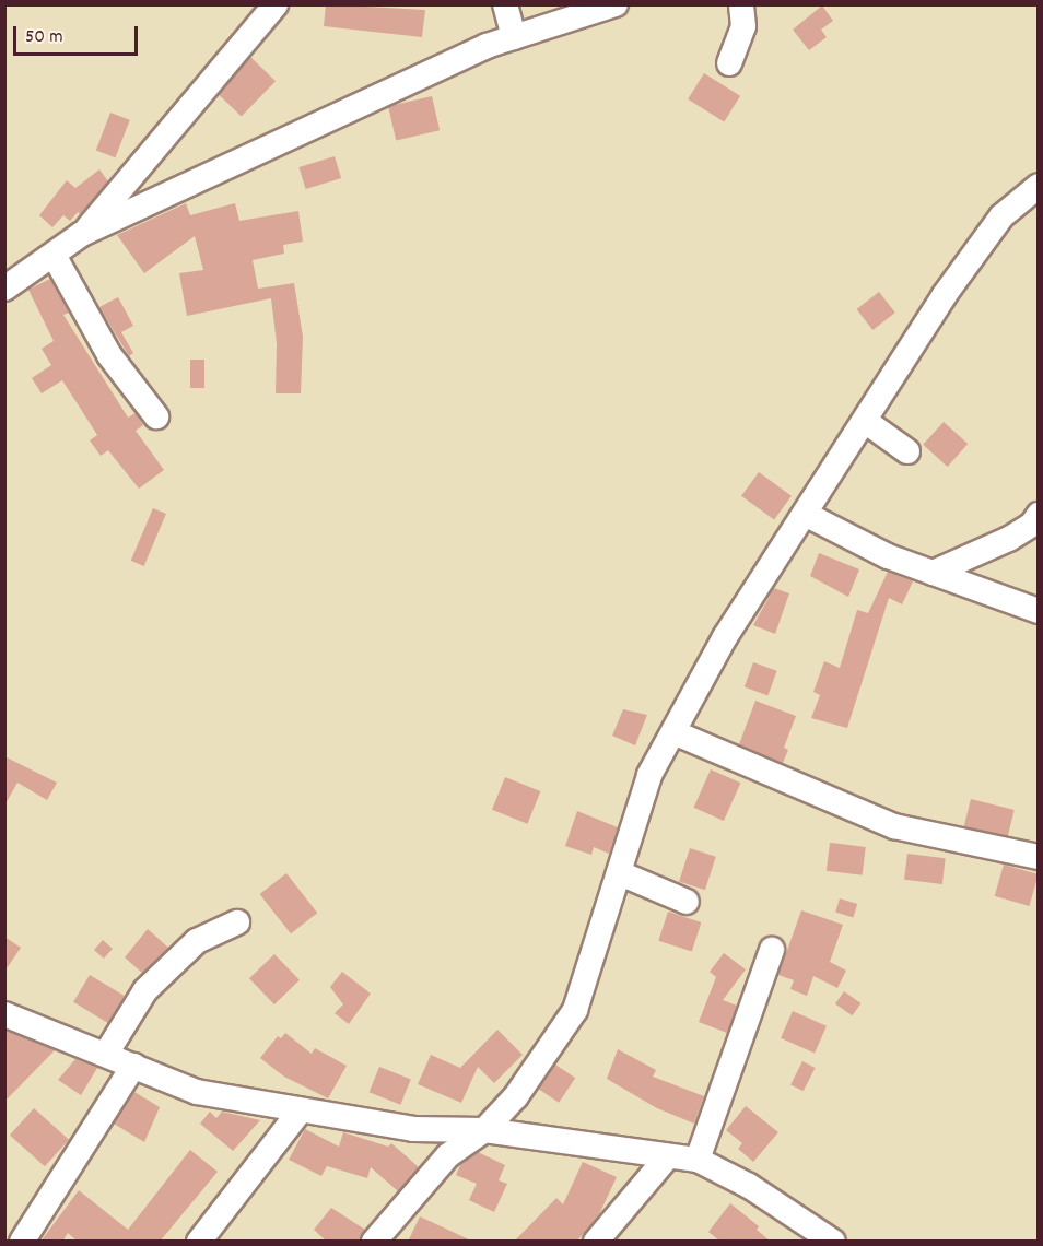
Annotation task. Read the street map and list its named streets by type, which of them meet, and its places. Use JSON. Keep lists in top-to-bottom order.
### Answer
{
  "scale_bar": "50 m"
}
